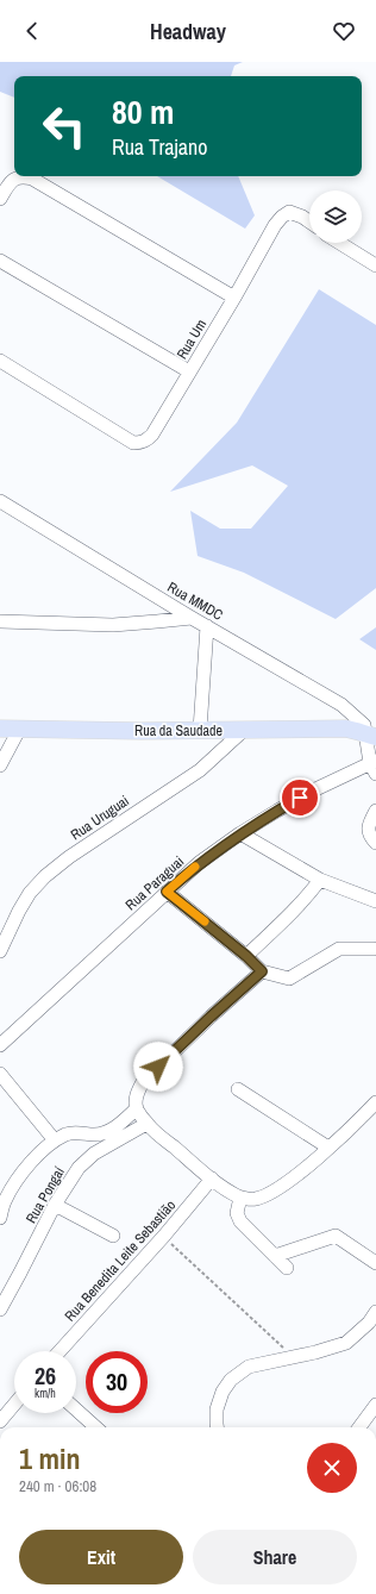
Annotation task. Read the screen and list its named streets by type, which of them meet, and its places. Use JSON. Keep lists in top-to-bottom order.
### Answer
{
  "streets": {
    "main road": ["Rua da Saudade"],
    "street": [
      "Rua Um",
      "Rua MMDC",
      "Rua Uruguai",
      "Rua Paraguai",
      "Rua Pongaí",
      "Rua Benedita Leite Sebastião"
    ]
  },
  "crossings": [
    ["Rua MMDC", "Rua da Saudade"],
    ["Rua da Saudade", "Rua Uruguai"]
  ],
  "page": {
    "header": "Headway",
    "turn": ["80 m", "Rua Trajano"],
    "speed": "26 km/h",
    "limit": "30",
    "heading": ["1 min", "240 m · 06:08"],
    "buttons": ["Exit", "Share"]
  }
}
